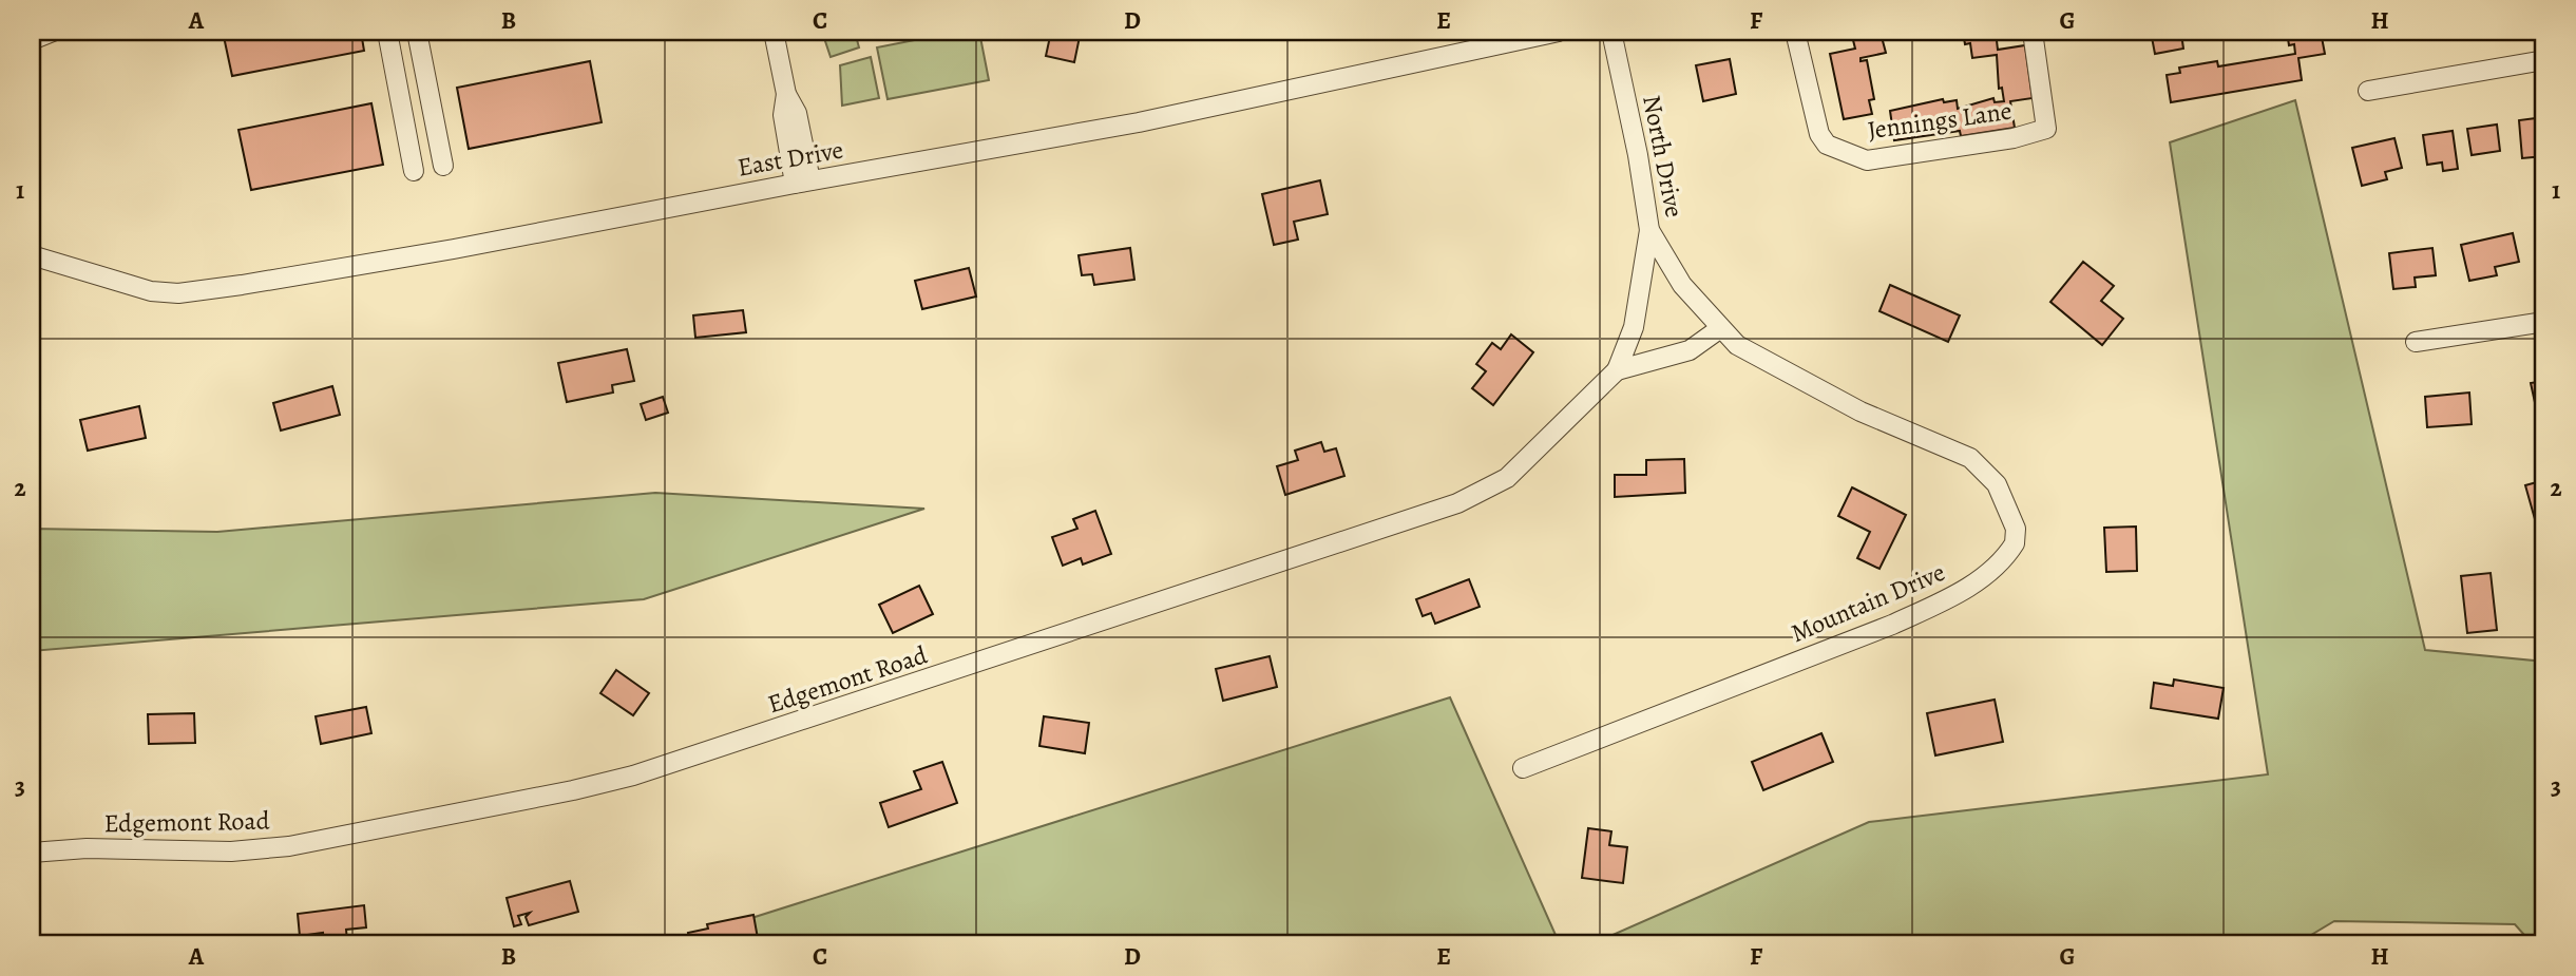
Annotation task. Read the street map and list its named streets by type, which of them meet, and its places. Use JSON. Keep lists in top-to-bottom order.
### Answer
{
  "streets": {
    "street": [
      "Jennings Lane",
      "North Drive",
      "East Drive",
      "Mountain Drive",
      "Edgemont Road"
    ]
  },
  "crossings": [
    ["North Drive", "Mountain Drive"],
    ["North Drive", "Edgemont Road"],
    ["Mountain Drive", "Edgemont Road"]
  ],
  "grid": {
    "columns": [
      "A",
      "B",
      "C",
      "D",
      "E",
      "F",
      "G",
      "H"
    ],
    "rows": ["1", "2", "3"]
  }
}
